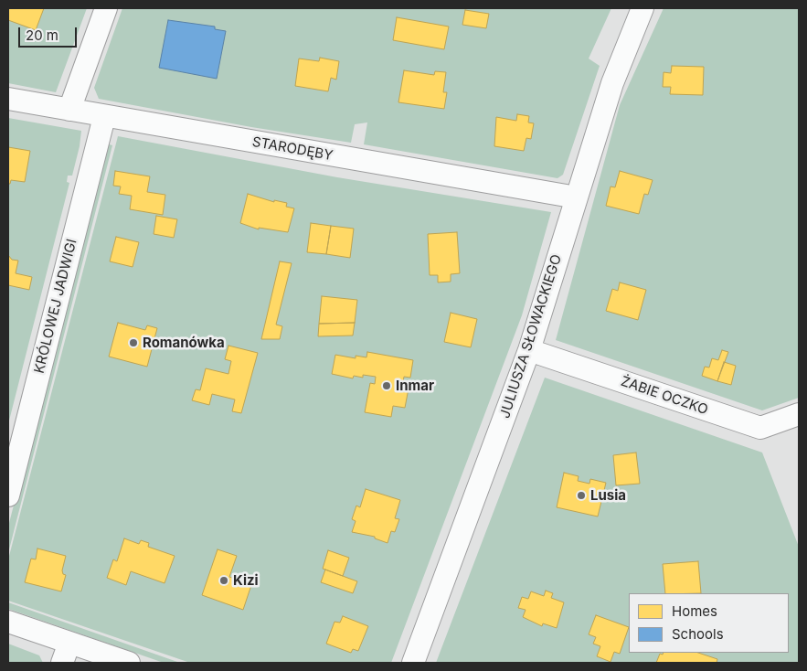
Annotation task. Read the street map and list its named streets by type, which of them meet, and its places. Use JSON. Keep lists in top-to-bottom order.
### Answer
{
  "streets": {
    "street": [
      "STARODĘBY",
      "KRÓLOWEJ JADWIGI",
      "JULIUSZA SŁOWACKIEGO",
      "ŻABIE OCZKO"
    ]
  },
  "crossings": [
    ["STARODĘBY", "KRÓLOWEJ JADWIGI"],
    ["STARODĘBY", "JULIUSZA SŁOWACKIEGO"],
    ["JULIUSZA SŁOWACKIEGO", "ŻABIE OCZKO"]
  ],
  "places": [
    "Romanówka",
    "Inmar",
    "Lusia",
    "Kizi"
  ],
  "legend": ["Homes", "Schools"],
  "scale_bar": "20 m"
}
